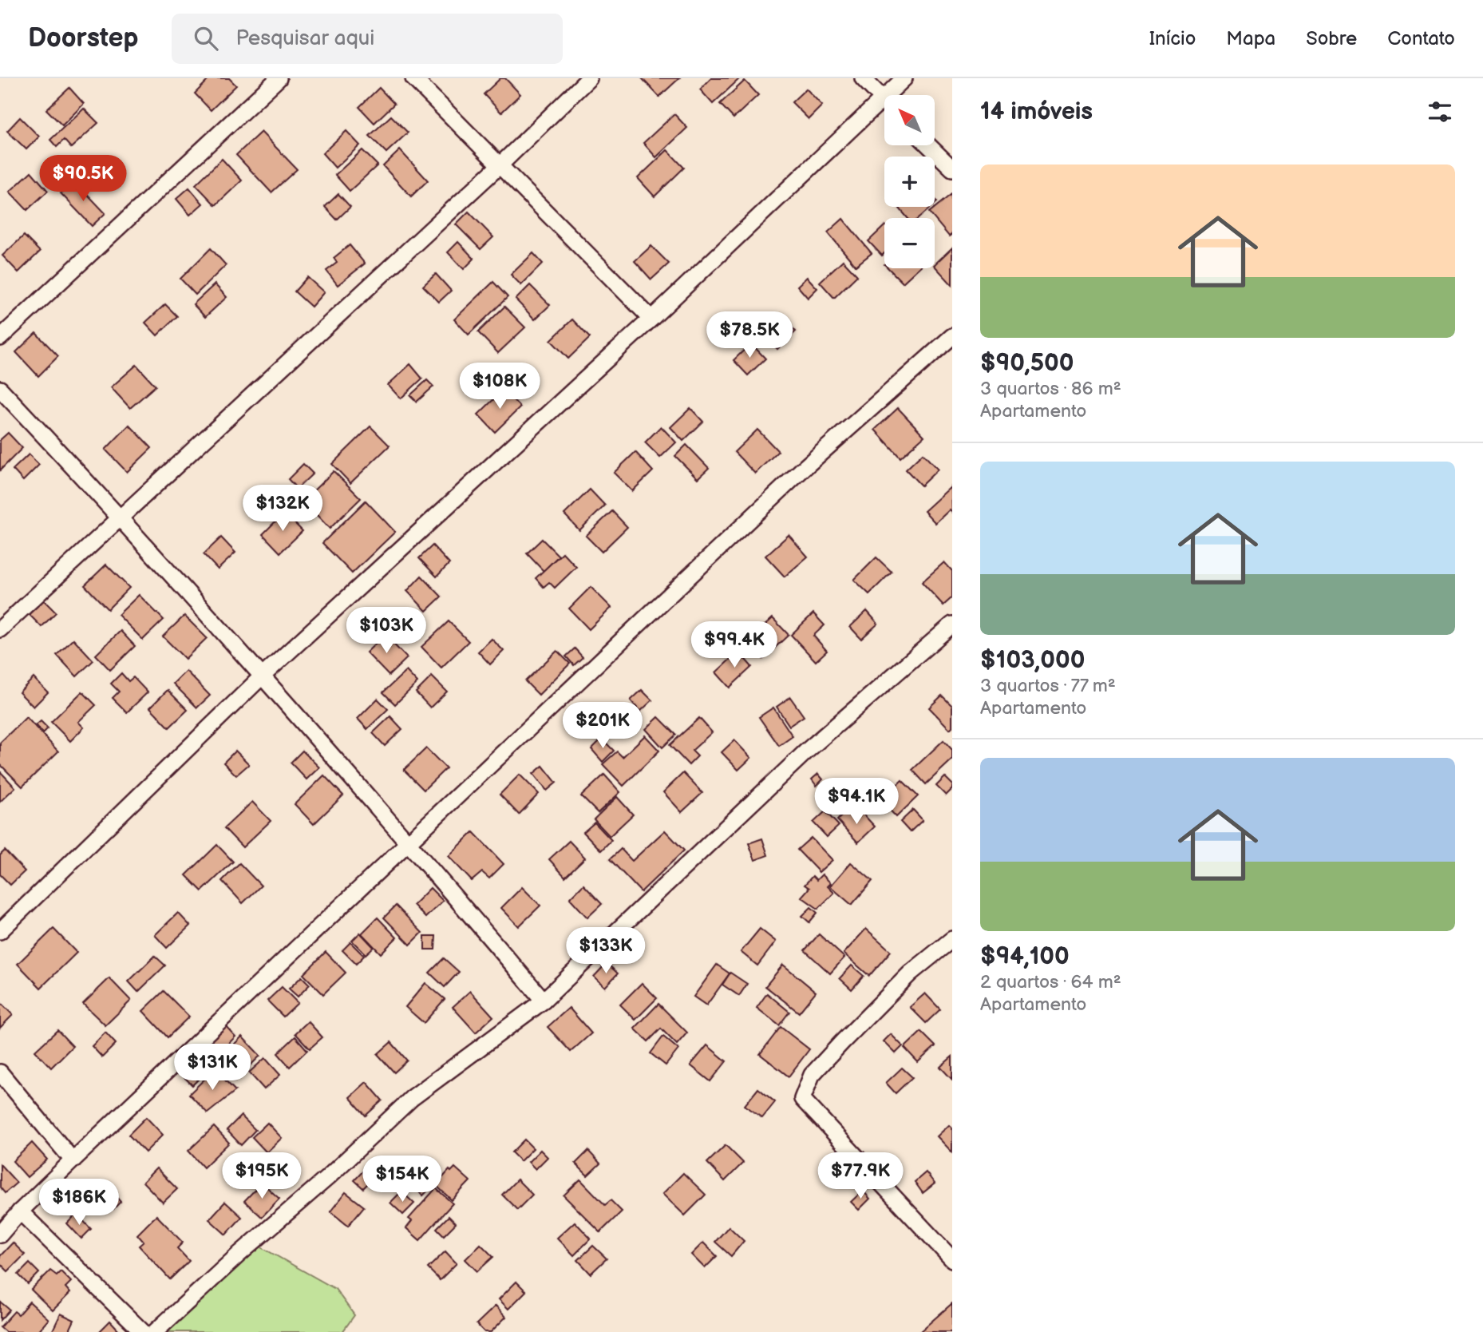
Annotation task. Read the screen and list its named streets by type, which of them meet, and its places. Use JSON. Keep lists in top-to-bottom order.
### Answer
{
  "north": "top left",
  "page": {
    "header": "Doorstep",
    "search": "Pesquisar aqui",
    "nav": [
      "Início",
      "Mapa",
      "Sobre",
      "Contato"
    ],
    "heading": "14 imóveis",
    "map_buttons": ["+", "−"],
    "list": [
      {
        "name": "$90,500",
        "note": "3 quartos · 86 m² · Apartamento"
      },
      {
        "name": "$103,000",
        "note": "3 quartos · 77 m² · Apartamento"
      },
      {
        "name": "$94,100",
        "note": "2 quartos · 64 m² · Apartamento"
      }
    ],
    "price": [
      "$90.5K",
      "$78.5K",
      "$108K",
      "$132K",
      "$103K",
      "$99.4K",
      "$201K",
      "$94.1K",
      "$133K",
      "$131K",
      "$195K",
      "$77.9K",
      "$154K",
      "$186K"
    ]
  }
}
